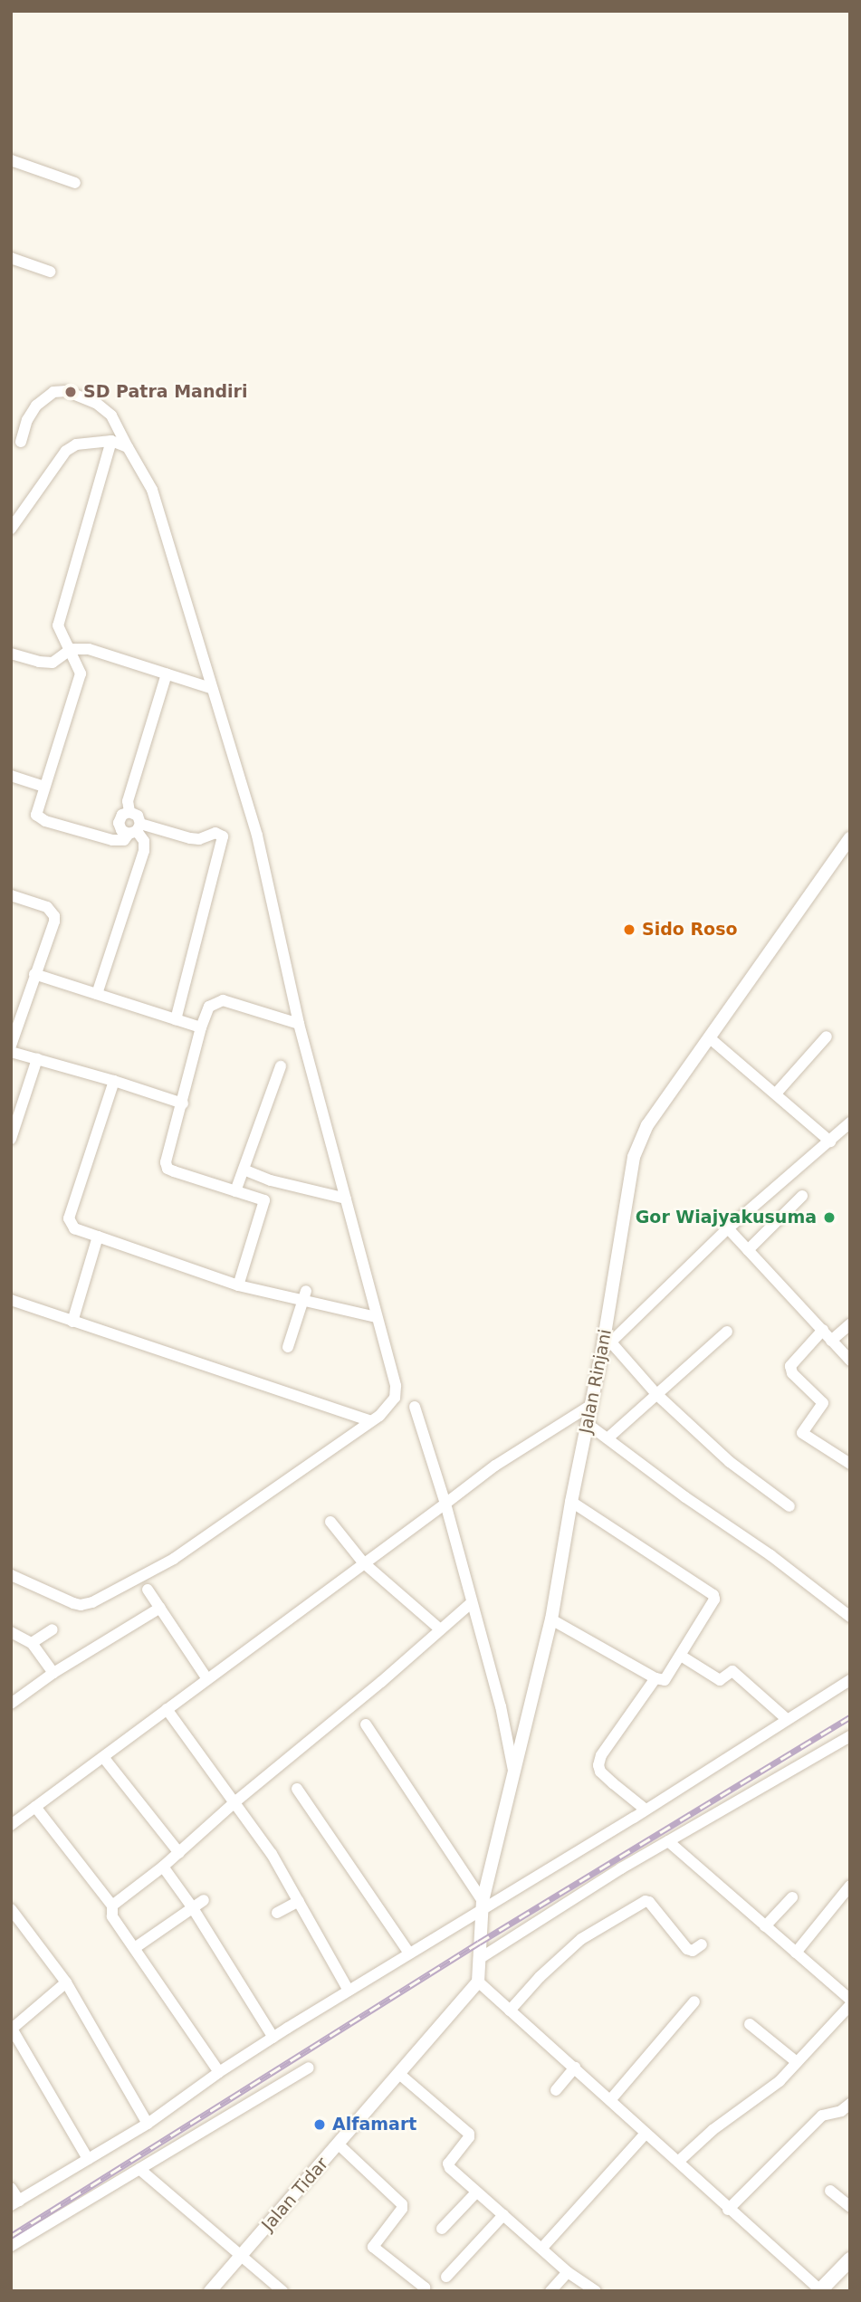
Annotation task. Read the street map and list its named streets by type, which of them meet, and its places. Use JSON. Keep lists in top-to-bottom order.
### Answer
{
  "streets": {
    "street": ["Jalan Rinjani", "Jalan Tidar"]
  },
  "crossings": [
    ["Jalan Rinjani", "Jalan Tidar"]
  ],
  "places": [
    "SD Patra Mandiri",
    "Sido Roso",
    "Gor Wiajyakusuma",
    "Alfamart"
  ]
}
